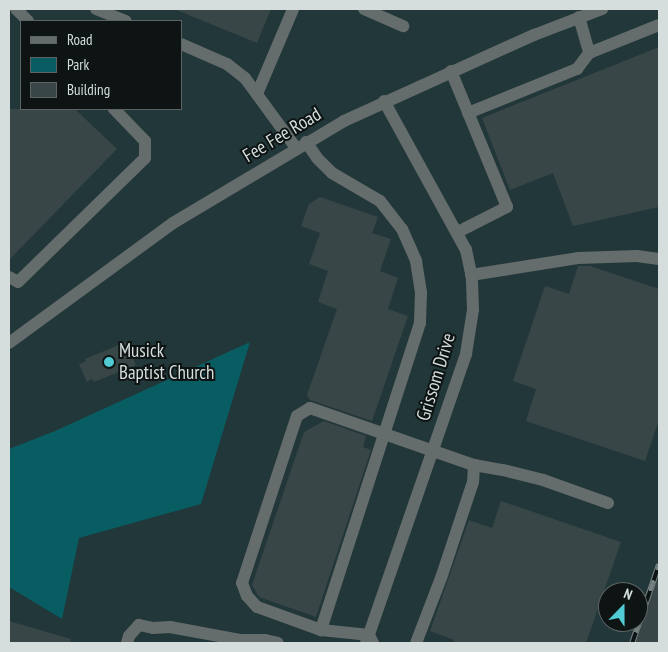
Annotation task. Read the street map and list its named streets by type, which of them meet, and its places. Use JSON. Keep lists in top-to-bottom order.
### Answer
{
  "streets": {
    "street": ["Fee Fee Road", "Grissom Drive"]
  },
  "crossings": [
    ["Fee Fee Road", "Grissom Drive"]
  ],
  "places": ["Musick Baptist Church"],
  "legend": ["Road", "Park", "Building"],
  "north": "top"
}
